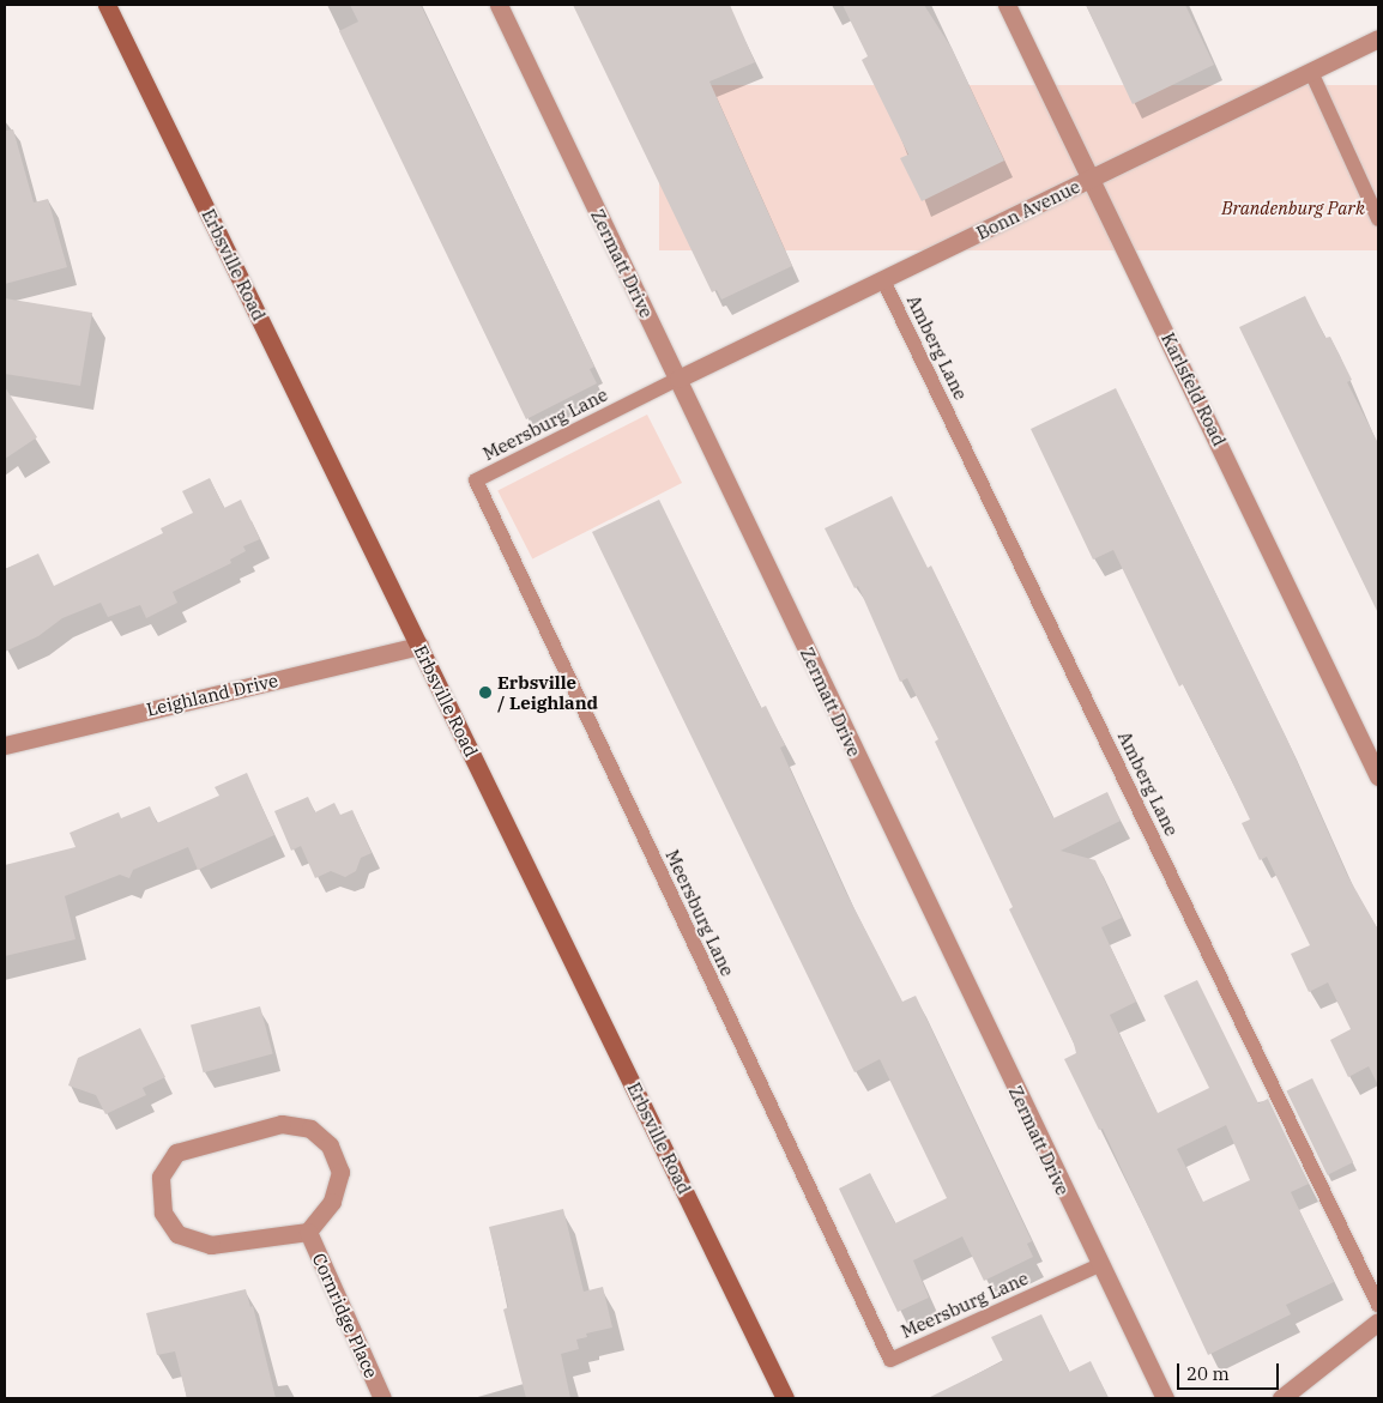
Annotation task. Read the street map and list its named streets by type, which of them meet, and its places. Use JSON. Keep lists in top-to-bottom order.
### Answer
{
  "streets": {
    "main road": ["Erbsville Road"],
    "street": [
      "Bonn Avenue",
      "Zermatt Drive",
      "Karlsfeld Road",
      "Leighland Drive",
      "Cornridge Place"
    ],
    "lane": ["Amberg Lane", "Meersburg Lane"]
  },
  "crossings": [
    ["Bonn Avenue", "Zermatt Drive"],
    ["Bonn Avenue", "Amberg Lane"],
    ["Bonn Avenue", "Karlsfeld Road"],
    ["Bonn Avenue", "Meersburg Lane"],
    ["Zermatt Drive", "Meersburg Lane"],
    ["Erbsville Road", "Leighland Drive"]
  ],
  "parks": ["Brandenburg Park"],
  "places": ["Erbsville / Leighland"],
  "scale_bar": "20 m"
}
